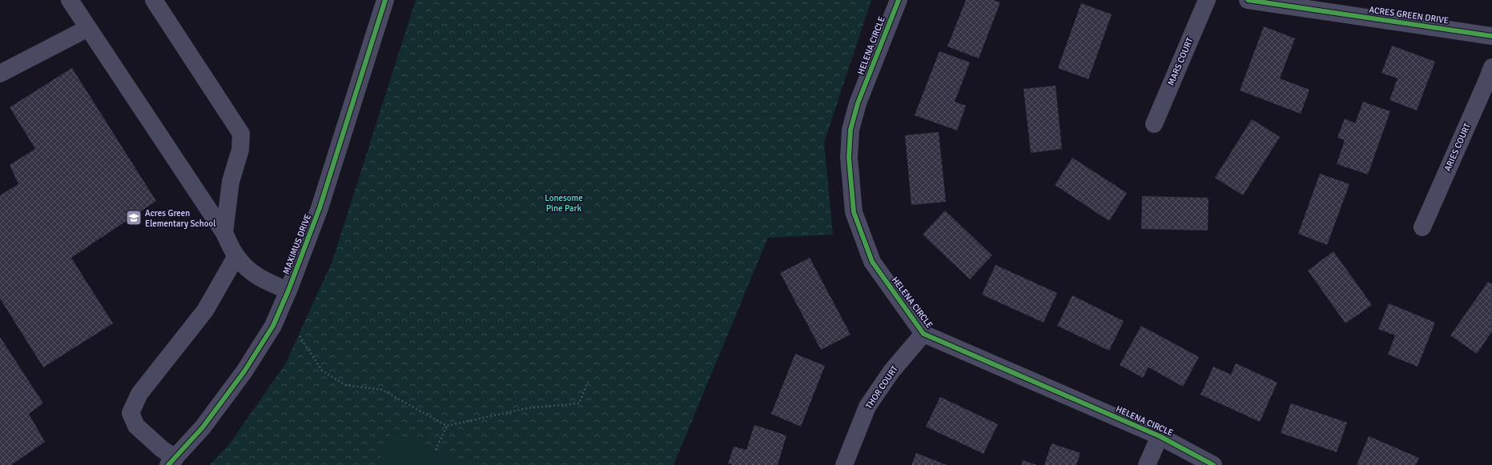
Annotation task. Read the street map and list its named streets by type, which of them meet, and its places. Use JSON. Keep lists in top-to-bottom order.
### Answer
{
  "streets": {
    "street": [
      "ACRES GREEN DRIVE",
      "HELENA CIRCLE",
      "MARS COURT",
      "ARIES COURT",
      "MAXIMUS DRIVE",
      "THOR COURT"
    ]
  },
  "crossings": [
    ["HELENA CIRCLE", "THOR COURT"]
  ],
  "parks": ["Lonesome Pine Park"],
  "places": {
    "school or university": ["Acres Green Elementary School"]
  }
}
